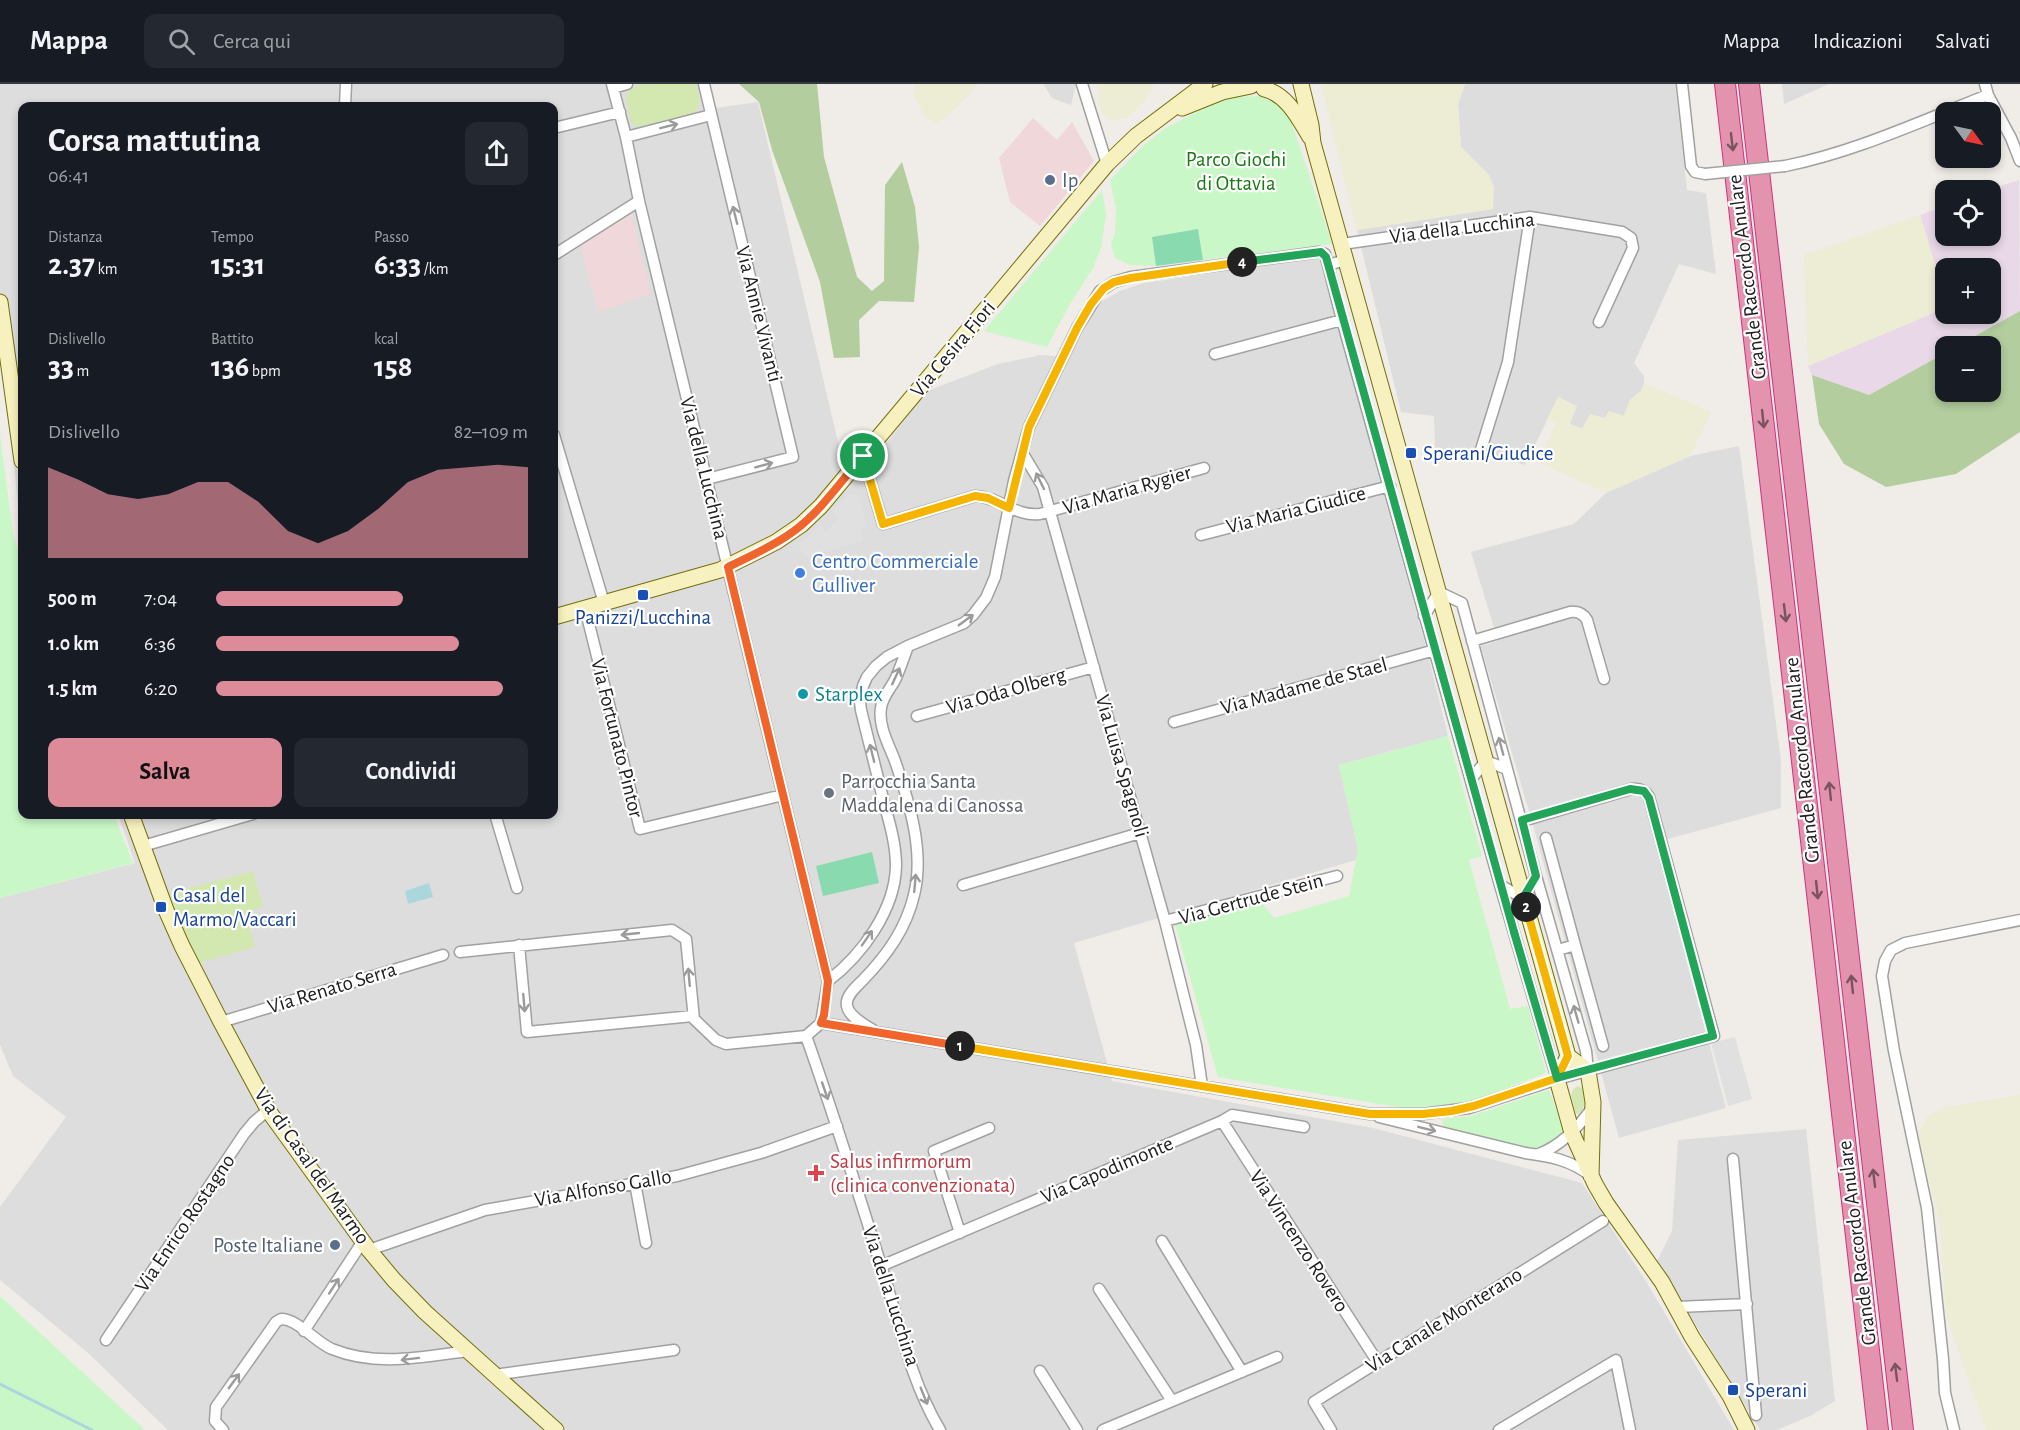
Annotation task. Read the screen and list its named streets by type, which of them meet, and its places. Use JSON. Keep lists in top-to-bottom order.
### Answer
{
  "streets": {
    "highway": ["Grande Raccordo Anulare"],
    "street": [
      "Via della Lucchina",
      "Via Annie Vivanti",
      "Via Cesira Fiori",
      "Via Maria Rygier",
      "Via Maria Giudice",
      "Via Madame de Stael",
      "Via Oda Olberg",
      "Via Fortunato Pintor",
      "Via Luisa Spagnoli",
      "Via Gertrude Stein",
      "Via Renato Serra",
      "Via di Casal del Marmo",
      "Via Capodimonte",
      "Via Alfonso Gallo",
      "Via Enrico Rostagno",
      "Via Vincenzo Rovero",
      "Via Canale Monterano"
    ]
  },
  "crossings": [
    ["Via della Lucchina", "Via Annie Vivanti"],
    ["Via della Lucchina", "Via Cesira Fiori"],
    ["Via della Lucchina", "Via Fortunato Pintor"],
    ["Via della Lucchina", "Via Capodimonte"],
    ["Via della Lucchina", "Via Alfonso Gallo"],
    ["Via Cesira Fiori", "Via Maria Rygier"],
    ["Via Cesira Fiori", "Via Fortunato Pintor"],
    ["Via Maria Rygier", "Via Luisa Spagnoli"],
    ["Via Oda Olberg", "Via Luisa Spagnoli"],
    ["Via Luisa Spagnoli", "Via Gertrude Stein"],
    ["Via Renato Serra", "Via di Casal del Marmo"],
    ["Via di Casal del Marmo", "Via Alfonso Gallo"],
    ["Via di Casal del Marmo", "Via Enrico Rostagno"],
    ["Via Capodimonte", "Via Vincenzo Rovero"],
    ["Via Vincenzo Rovero", "Via Canale Monterano"]
  ],
  "one_way": ["Via Annie Vivanti"],
  "parks": ["Parco Giochi di Ottavia"],
  "places": {
    "other": [
      "Ip",
      "Centro Commerciale Gulliver",
      "Starplex",
      "Parrocchia Santa Maddalena di Canossa",
      "Poste Italiane"
    ],
    "transit": [
      "Sperani/Giudice",
      "Panizzi/Lucchina",
      "Casal del Marmo/Vaccari",
      "Sperani"
    ],
    "health": ["Salus infirmorum (clinica convenzionata)"]
  },
  "north": "bottom right",
  "page": {
    "header": "Mappa",
    "search": "Cerca qui",
    "nav": ["Mappa", "Indicazioni", "Salvati"],
    "map_buttons": ["+", "−"],
    "heading": ["Corsa mattutina", "06:41"],
    "stats": [
      ["Distanza", "2.37 km"],
      ["Tempo", "15:31"],
      ["Passo", "6:33 /km"],
      ["Dislivello", "33 m"],
      ["Battito", "136 bpm"],
      ["kcal", "158"]
    ],
    "pins": ["4", "2", "1"],
    "chart": ["Dislivello", "82–109 m"],
    "list": [
      {
        "name": "500 m",
        "note": "7:04"
      },
      {
        "name": "1.0 km",
        "note": "6:36"
      },
      {
        "name": "1.5 km",
        "note": "6:20"
      }
    ],
    "buttons": ["Salva", "Condividi"]
  }
}
